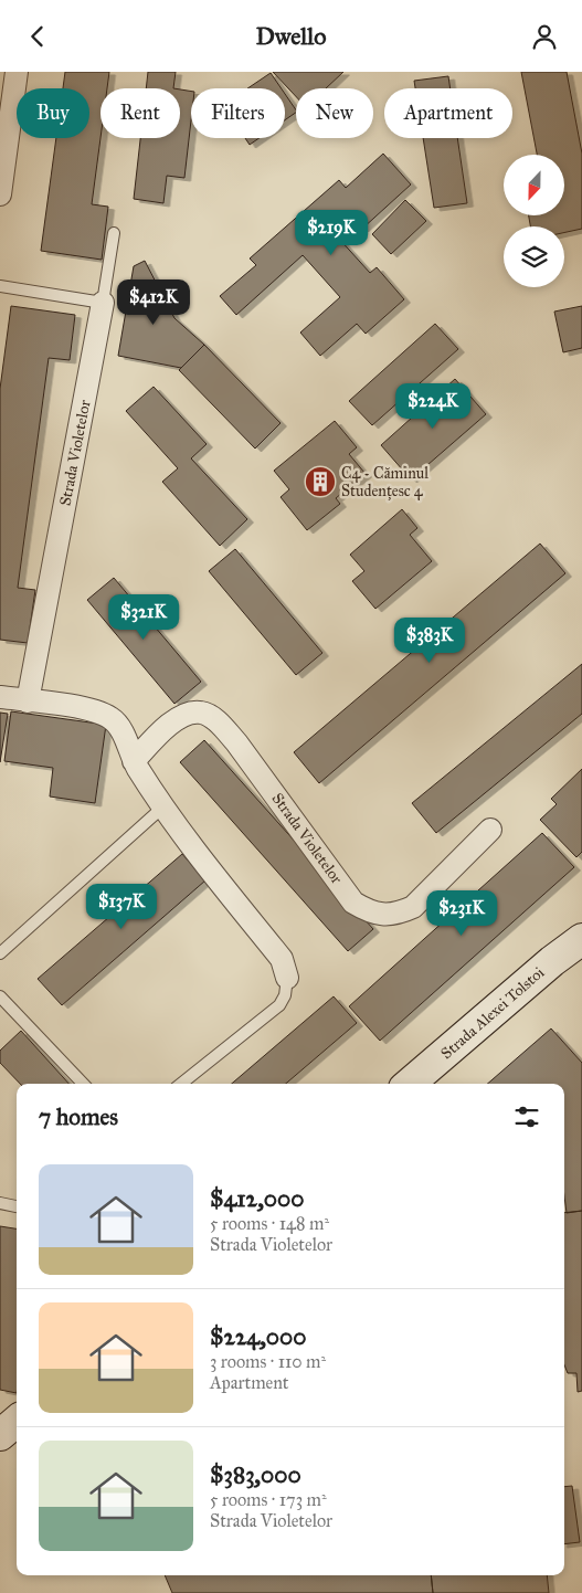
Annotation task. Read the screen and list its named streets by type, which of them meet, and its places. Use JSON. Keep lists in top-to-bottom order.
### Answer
{
  "streets": {
    "street": ["Strada Violetelor", "Strada Alexei Tolstoi"]
  },
  "places": {
    "building": ["C4 - Căminul Studențesc 4"]
  },
  "north": "bottom",
  "page": {
    "header": "Dwello",
    "chip": [
      "Buy",
      "Rent",
      "Filters",
      "New",
      "Apartment"
    ],
    "price": [
      "$219K",
      "$412K",
      "$224K",
      "$321K",
      "$383K",
      "$137K",
      "$231K"
    ],
    "heading": "7 homes",
    "list": [
      {
        "name": "$412,000",
        "note": "5 rooms · 148 m² · Strada Violetelor"
      },
      {
        "name": "$224,000",
        "note": "3 rooms · 110 m² · Apartment"
      },
      {
        "name": "$383,000",
        "note": "5 rooms · 173 m² · Strada Violetelor"
      }
    ]
  }
}
